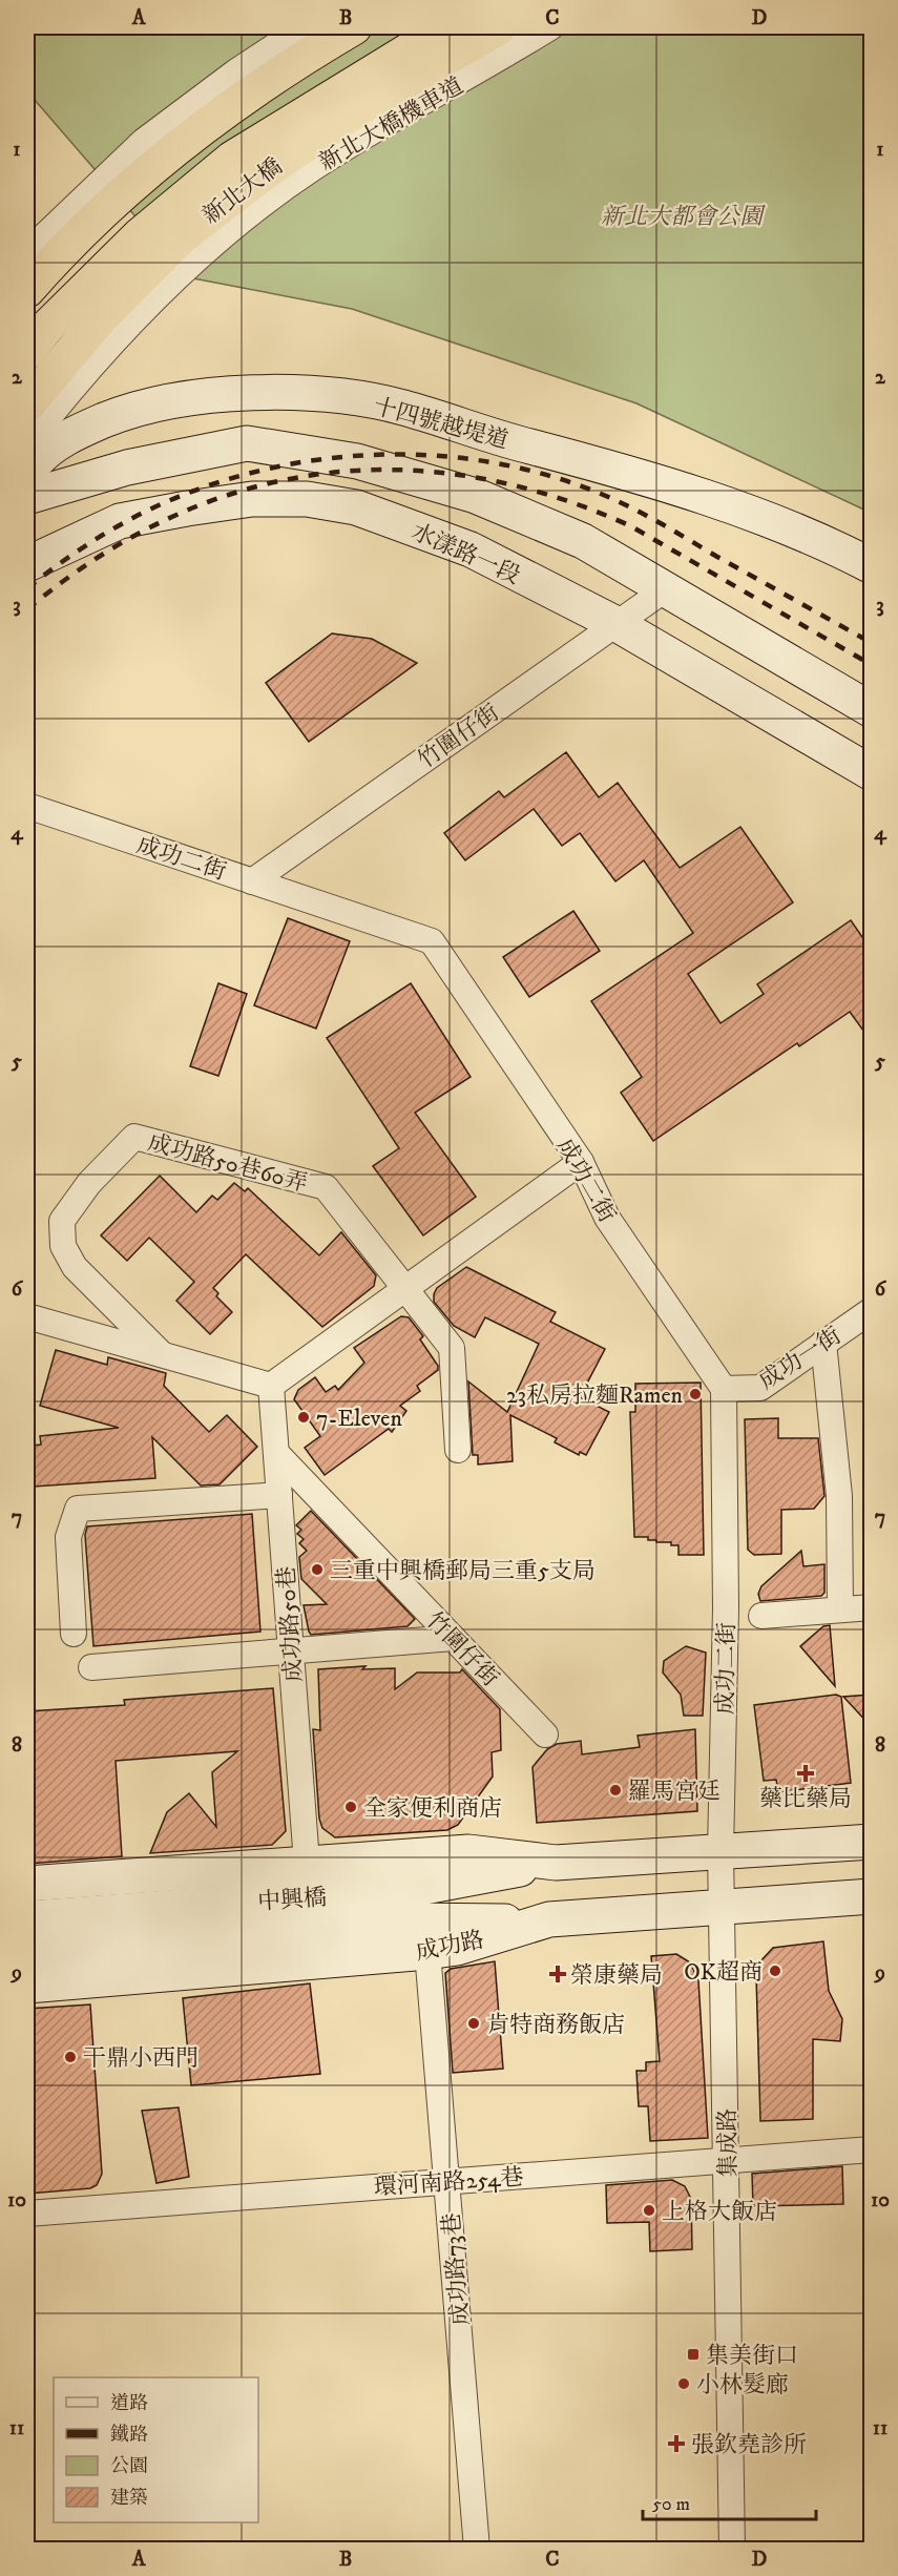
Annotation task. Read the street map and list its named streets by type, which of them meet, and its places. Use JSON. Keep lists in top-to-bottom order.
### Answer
{
  "streets": {
    "highway": ["新北大橋"],
    "street": [
      "新北大橋機車道",
      "十四號越堤道",
      "水漾路一段",
      "竹圍仔街",
      "成功二街",
      "成功路50巷60弄",
      "成功一街",
      "成功路50巷",
      "中興橋",
      "成功路",
      "集成路",
      "環河南路254巷",
      "成功路73巷"
    ]
  },
  "crossings": [
    ["水漾路一段", "竹圍仔街"],
    ["竹圍仔街", "成功二街"],
    ["竹圍仔街", "成功路50巷"],
    ["成功二街", "成功一街"],
    ["成功二街", "集成路"],
    ["中興橋", "成功路"],
    ["成功路", "集成路"],
    ["成功路", "成功路73巷"],
    ["集成路", "環河南路254巷"],
    ["環河南路254巷", "成功路73巷"]
  ],
  "parks": ["新北大都會公園"],
  "places": {
    "other": [
      "23私房拉麵Ramen",
      "7-Eleven",
      "三重中興橋郵局三重5支局",
      "羅馬宮廷",
      "全家便利商店",
      "OK超商",
      "肯特商務飯店",
      "干鼎小西門",
      "上格大飯店",
      "小林髮廊"
    ],
    "health": ["藥比藥局", "榮康藥局", "張欽堯診所"],
    "transit": ["集美街口"]
  },
  "legend": [
    "道路",
    "鐵路",
    "公園",
    "建築"
  ],
  "scale_bar": "50 m",
  "grid": {
    "columns": [
      "A",
      "B",
      "C",
      "D"
    ],
    "rows": [
      "1",
      "2",
      "3",
      "4",
      "5",
      "6",
      "7",
      "8",
      "9",
      "10",
      "11"
    ]
  }
}
